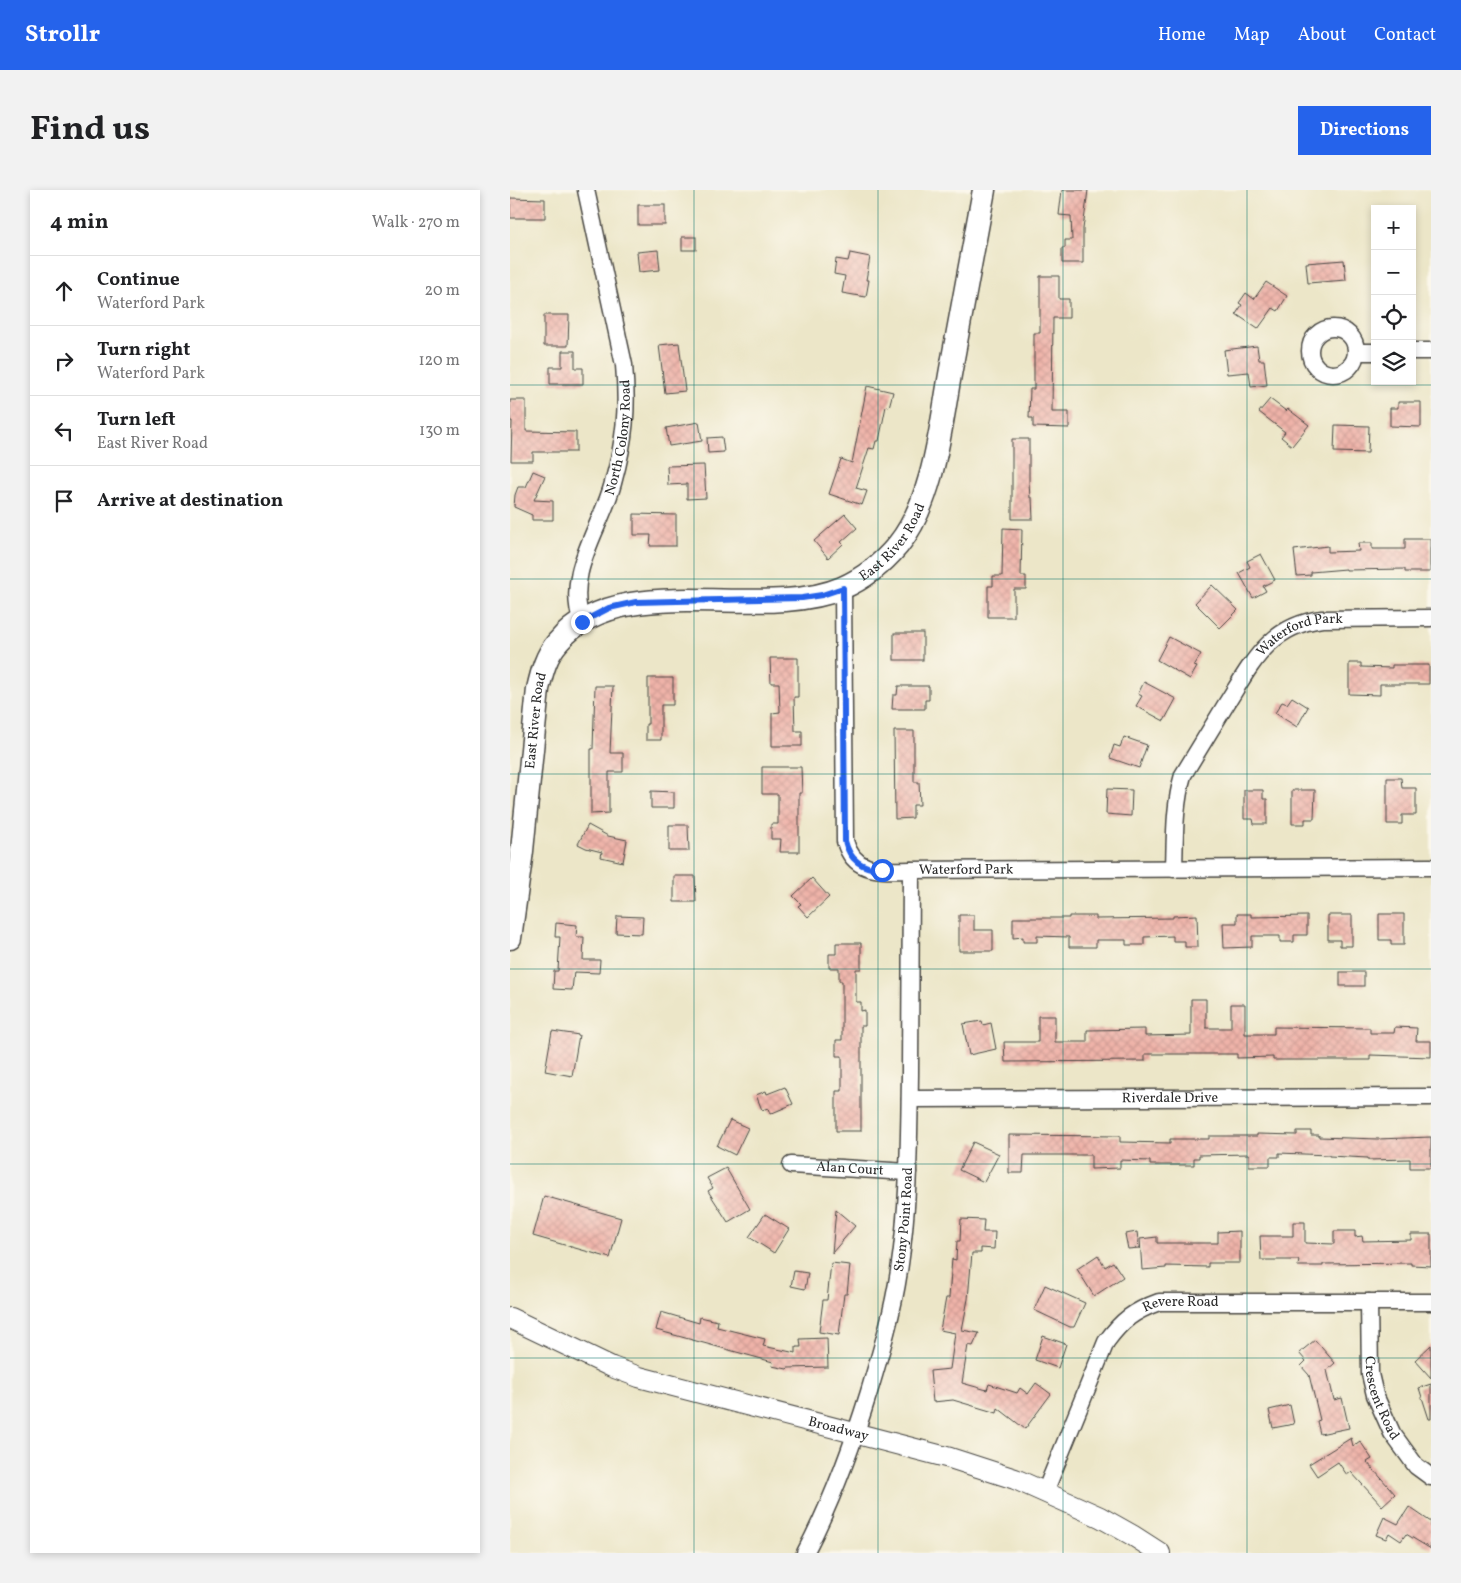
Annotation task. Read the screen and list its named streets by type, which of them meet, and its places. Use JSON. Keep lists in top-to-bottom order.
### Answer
{
  "streets": {
    "main road": ["East River Road"],
    "street": [
      "North Colony Road",
      "Waterford Park",
      "Riverdale Drive",
      "Alan Court",
      "Stony Point Road",
      "Revere Road",
      "Crescent Road",
      "Broadway"
    ]
  },
  "crossings": [
    ["North Colony Road", "East River Road"],
    ["East River Road", "Waterford Park"],
    ["Waterford Park", "Stony Point Road"],
    ["Riverdale Drive", "Stony Point Road"],
    ["Alan Court", "Stony Point Road"],
    ["Stony Point Road", "Broadway"],
    ["Revere Road", "Crescent Road"],
    ["Revere Road", "Broadway"]
  ],
  "page": {
    "header": "Strollr",
    "nav": [
      "Home",
      "Map",
      "About",
      "Contact"
    ],
    "title": "Find us",
    "buttons": "Directions",
    "heading": ["4 min", "Walk · 270 m"],
    "map_buttons": ["+", "−"],
    "list": [
      ["Continue", "Waterford Park", "20 m"],
      ["Turn right", "Waterford Park", "120 m"],
      ["Turn left", "East River Road", "130 m"],
      "Arrive at destination"
    ]
  }
}
